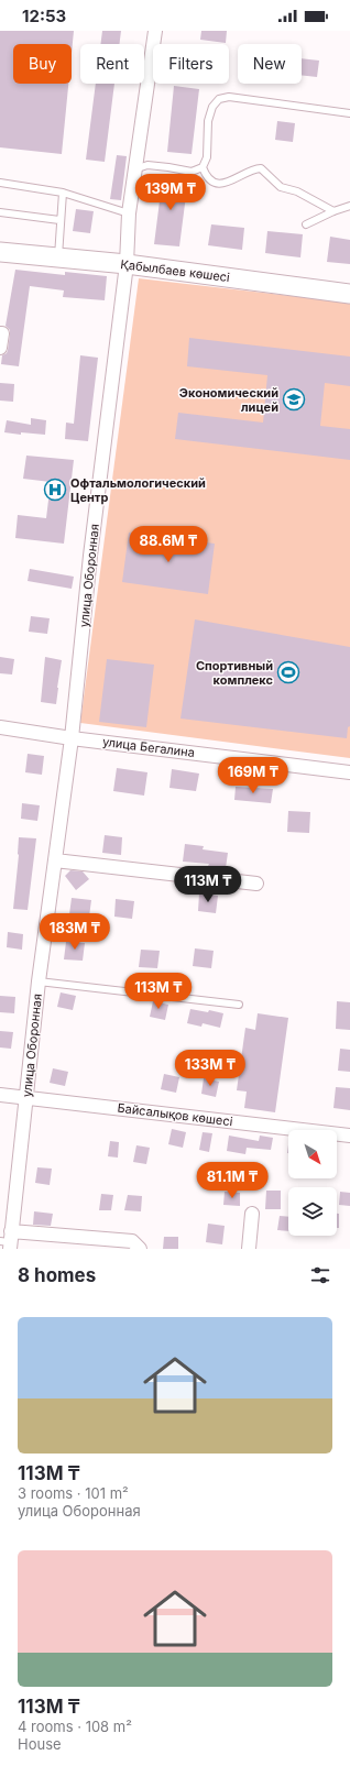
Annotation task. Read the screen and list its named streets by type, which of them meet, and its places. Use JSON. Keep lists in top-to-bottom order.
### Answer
{
  "streets": {
    "main road": ["Қабылбаев көшесі"],
    "street": ["улица Оборонная", "улица Бегалина", "Байсалықов көшесі"]
  },
  "crossings": [
    ["Қабылбаев көшесі", "улица Оборонная"],
    ["улица Оборонная", "улица Бегалина"],
    ["улица Оборонная", "Байсалықов көшесі"]
  ],
  "places": {
    "school or university": ["Экономический лицей"],
    "hospital": ["Офтальмологический Центр"],
    "sports": ["Спортивный комплекс"]
  },
  "north": "bottom right",
  "page": {
    "status": "12:53",
    "chip": [
      "Buy",
      "Rent",
      "Filters",
      "New"
    ],
    "price": [
      "139M ₸",
      "88.6M ₸",
      "169M ₸",
      "113M ₸",
      "183M ₸",
      "113M ₸",
      "133M ₸",
      "81.1M ₸"
    ],
    "heading": "8 homes",
    "list": [
      {
        "name": "113M ₸",
        "note": "3 rooms · 101 m² · улица Оборонная"
      },
      {
        "name": "113M ₸",
        "note": "4 rooms · 108 m² · House"
      }
    ]
  }
}
